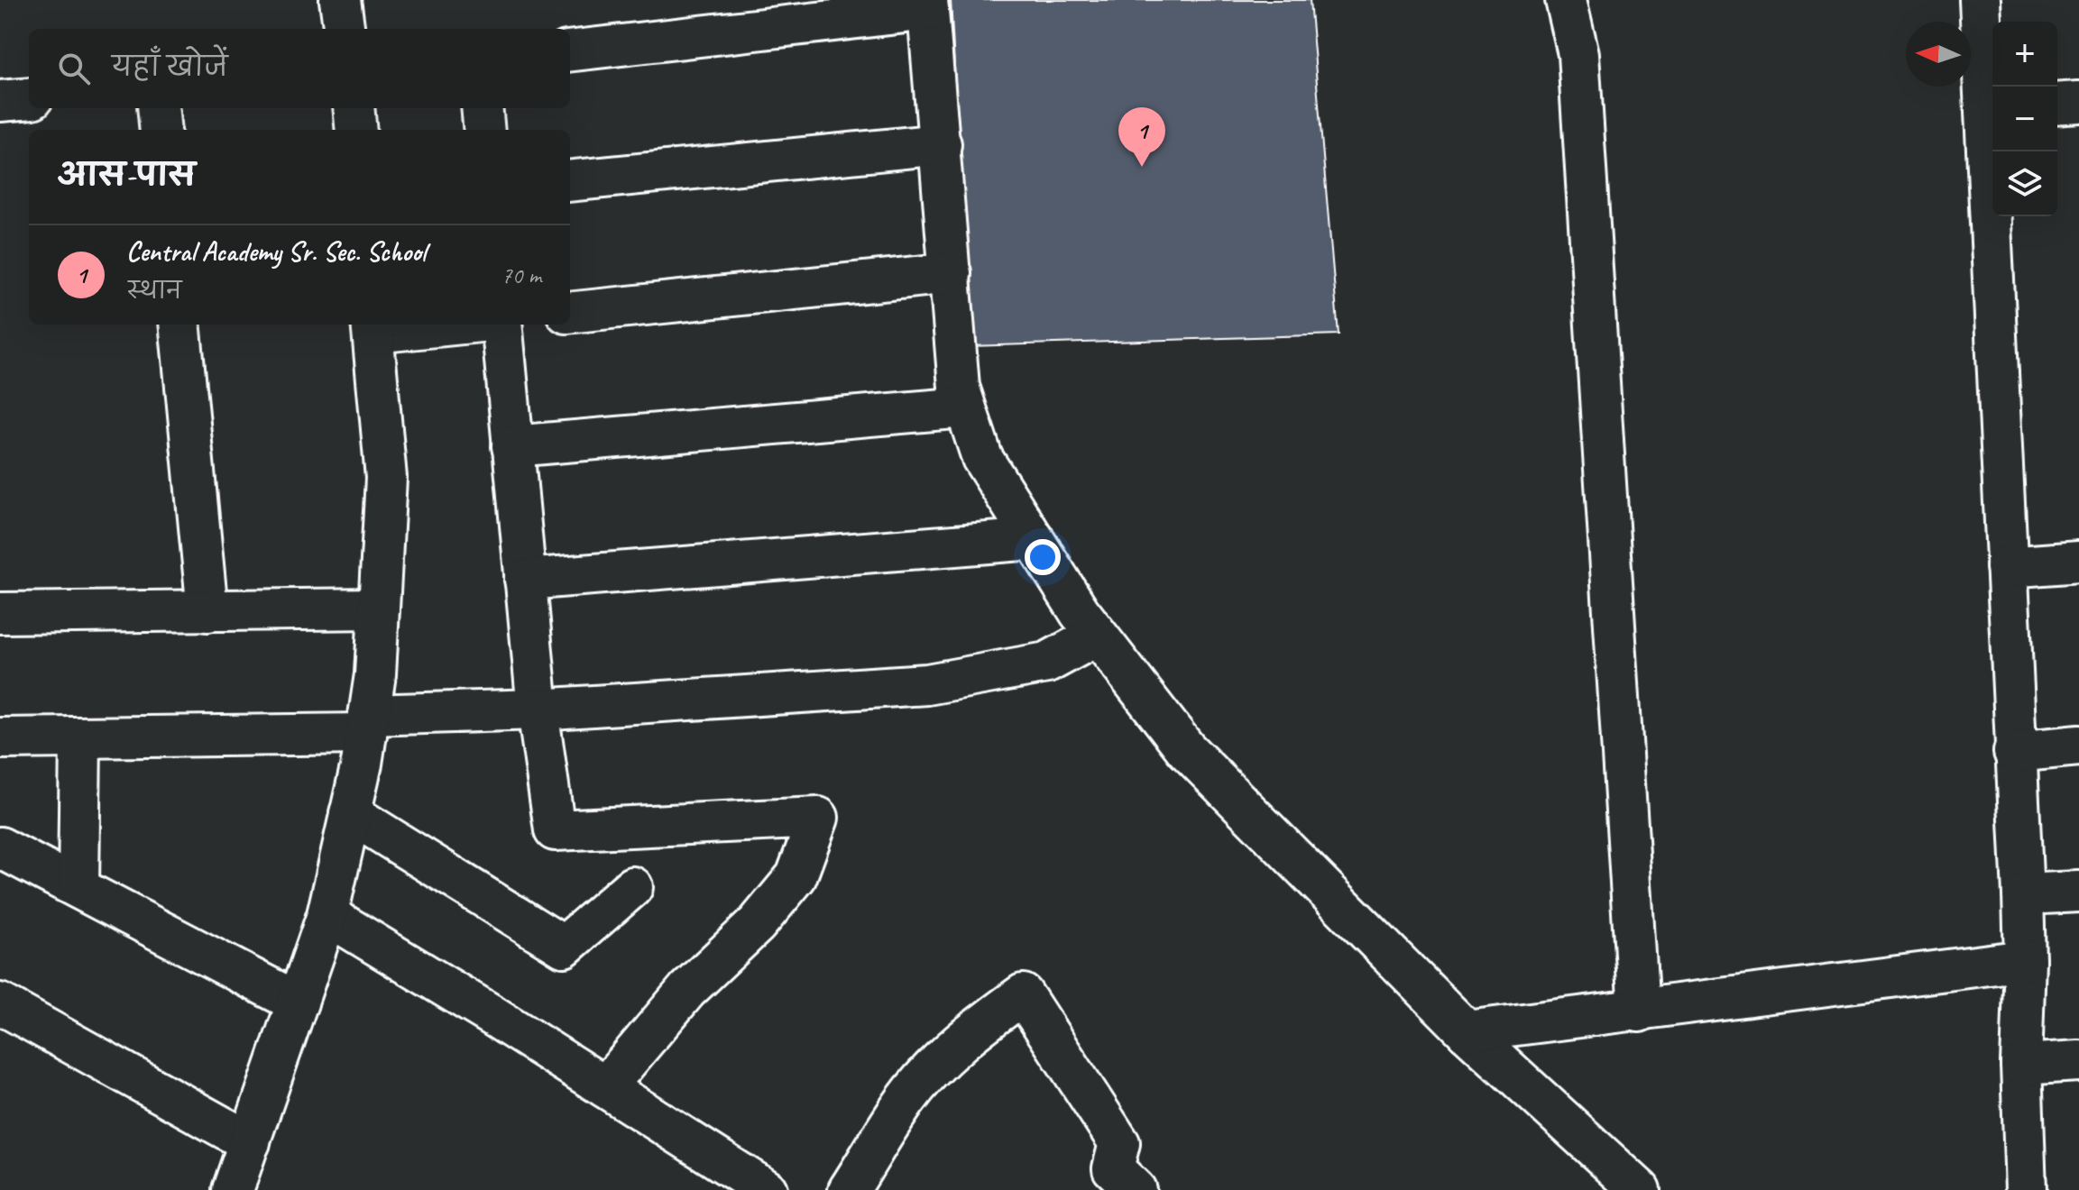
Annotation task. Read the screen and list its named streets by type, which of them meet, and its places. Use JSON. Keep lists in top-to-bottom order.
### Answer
{
  "north": "left",
  "page": {
    "map_buttons": ["+", "−"],
    "search": "यहाँ खोजें",
    "pins": "1",
    "heading": "आस-पास",
    "list": [
      {
        "mark": "1",
        "name": "Central Academy Sr. Sec. School",
        "note": "स्थान",
        "value": "70 m"
      }
    ]
  }
}
